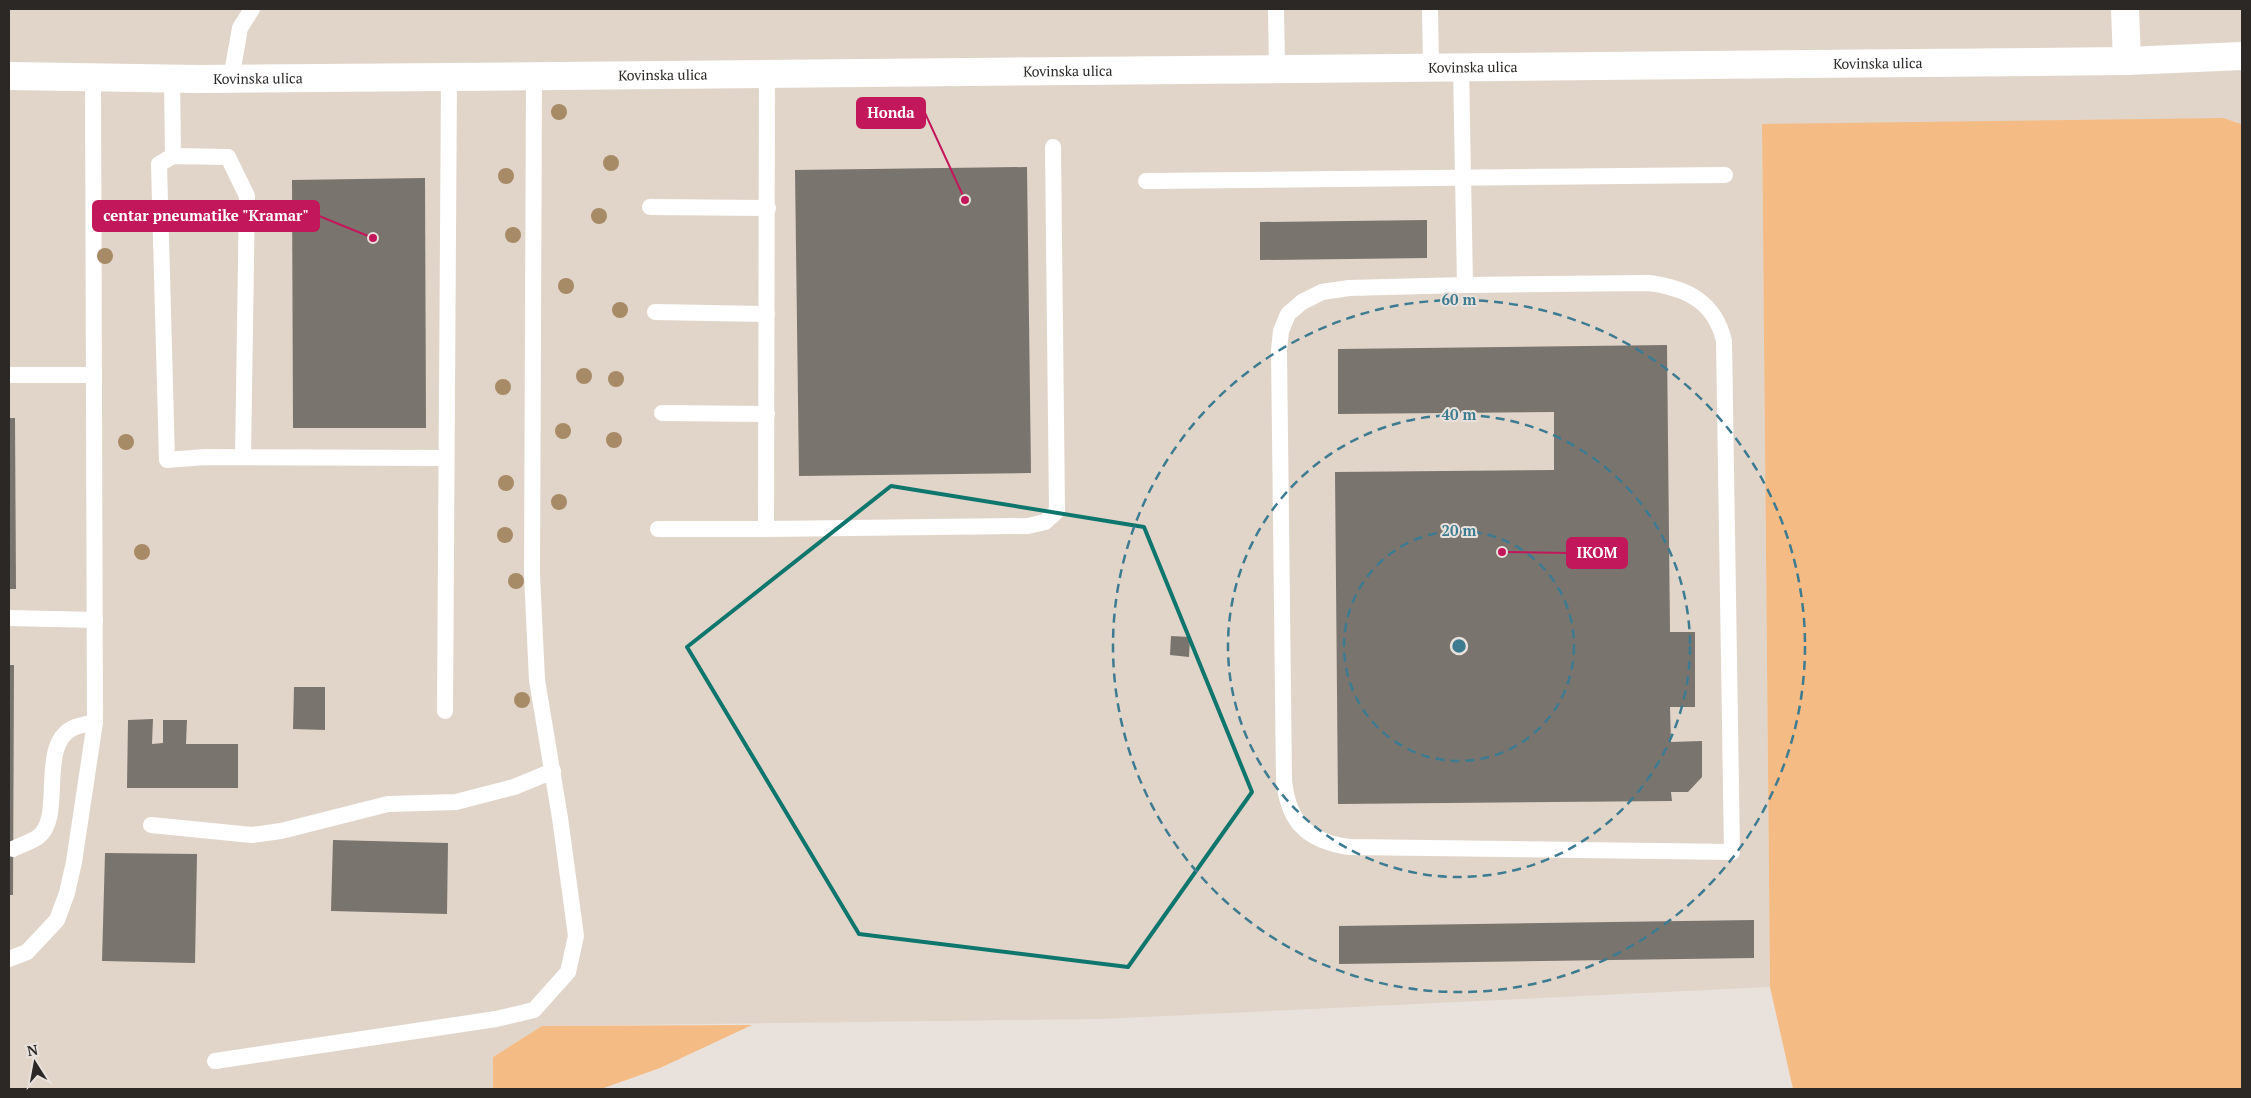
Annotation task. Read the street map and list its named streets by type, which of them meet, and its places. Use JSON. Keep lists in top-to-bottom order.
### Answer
{
  "streets": {
    "street": ["Kovinska ulica"]
  },
  "places": ["Honda", "centar pneumatike \"Kramar\"", "IKOM"],
  "north": "top",
  "rings": ["60 m", "40 m", "20 m"]
}
